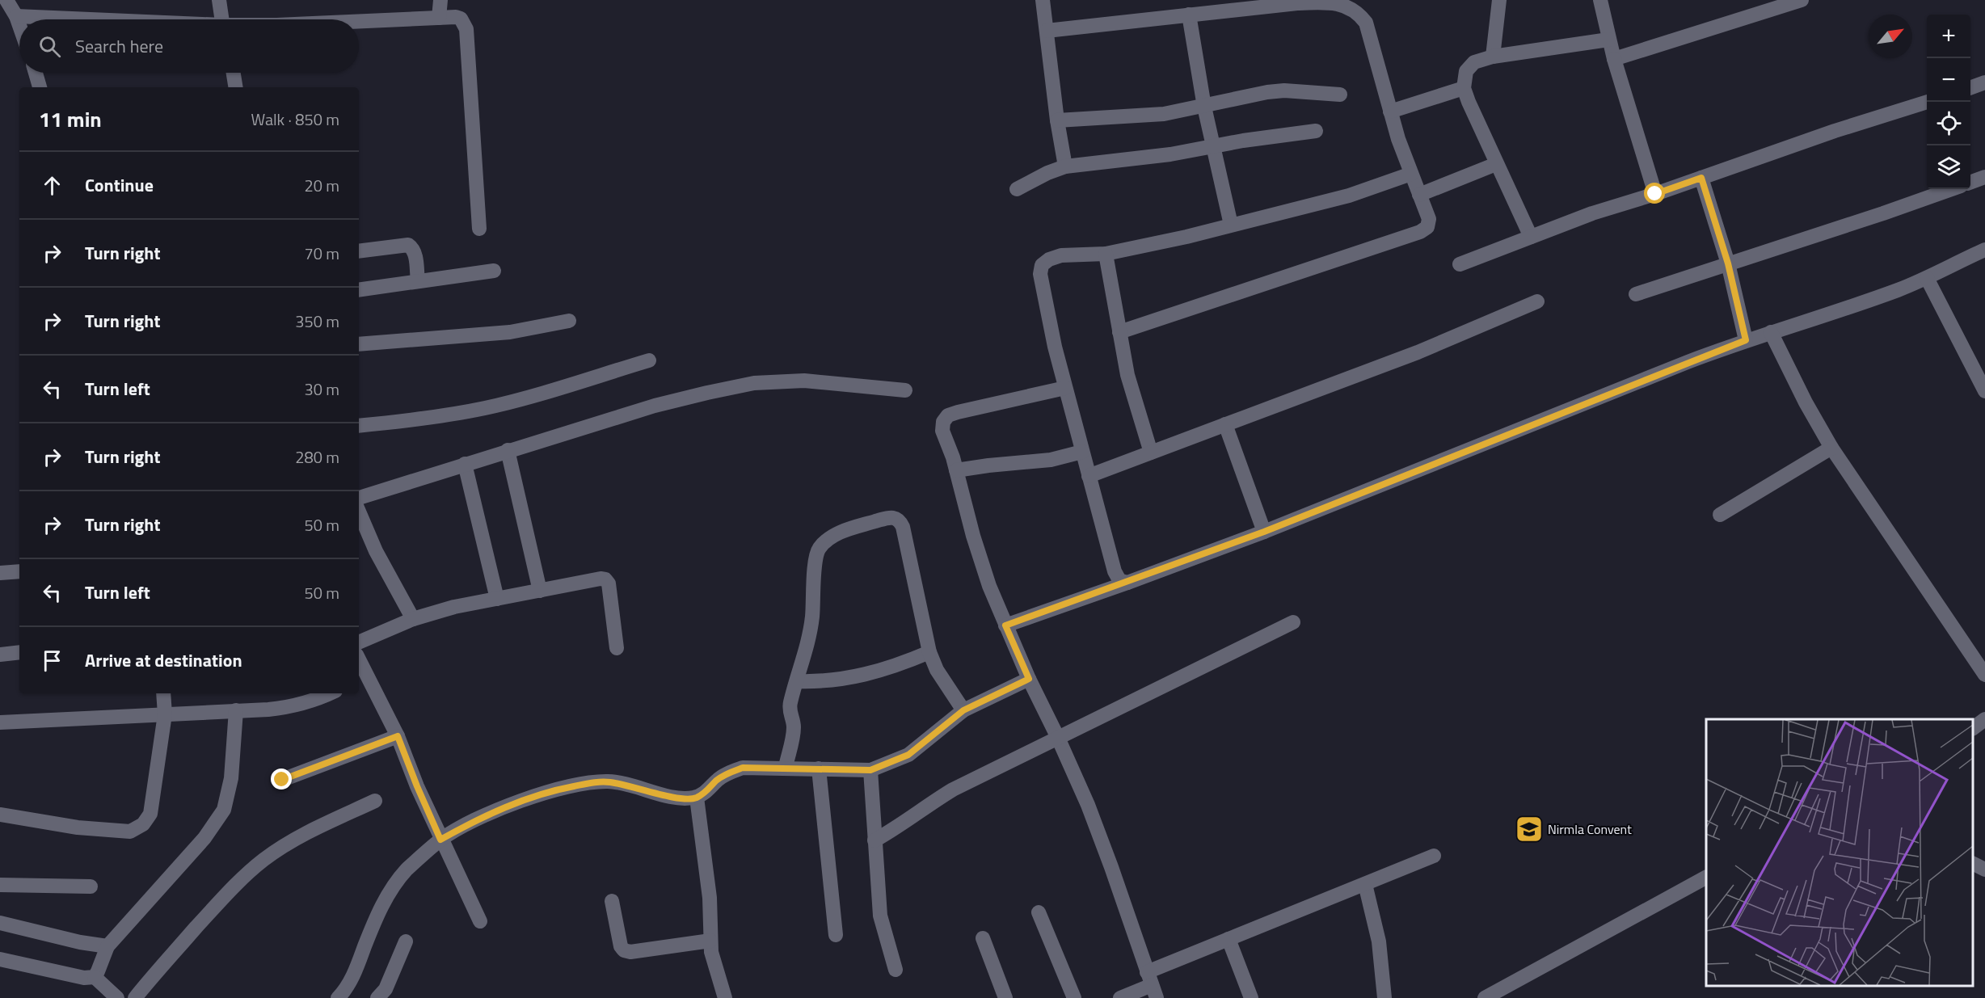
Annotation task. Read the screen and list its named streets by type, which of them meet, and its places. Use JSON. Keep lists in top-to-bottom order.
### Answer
{
  "places": {
    "school or university": ["Nirmla Convent"]
  },
  "north": "top right",
  "page": {
    "map_buttons": ["+", "−"],
    "search": "Search here",
    "heading": ["11 min", "Walk · 850 m"],
    "list": [
      ["Continue", "20 m"],
      ["Turn right", "70 m"],
      ["Turn right", "350 m"],
      ["Turn left", "30 m"],
      ["Turn right", "280 m"],
      ["Turn right", "50 m"],
      ["Turn left", "50 m"],
      "Arrive at destination"
    ]
  }
}
